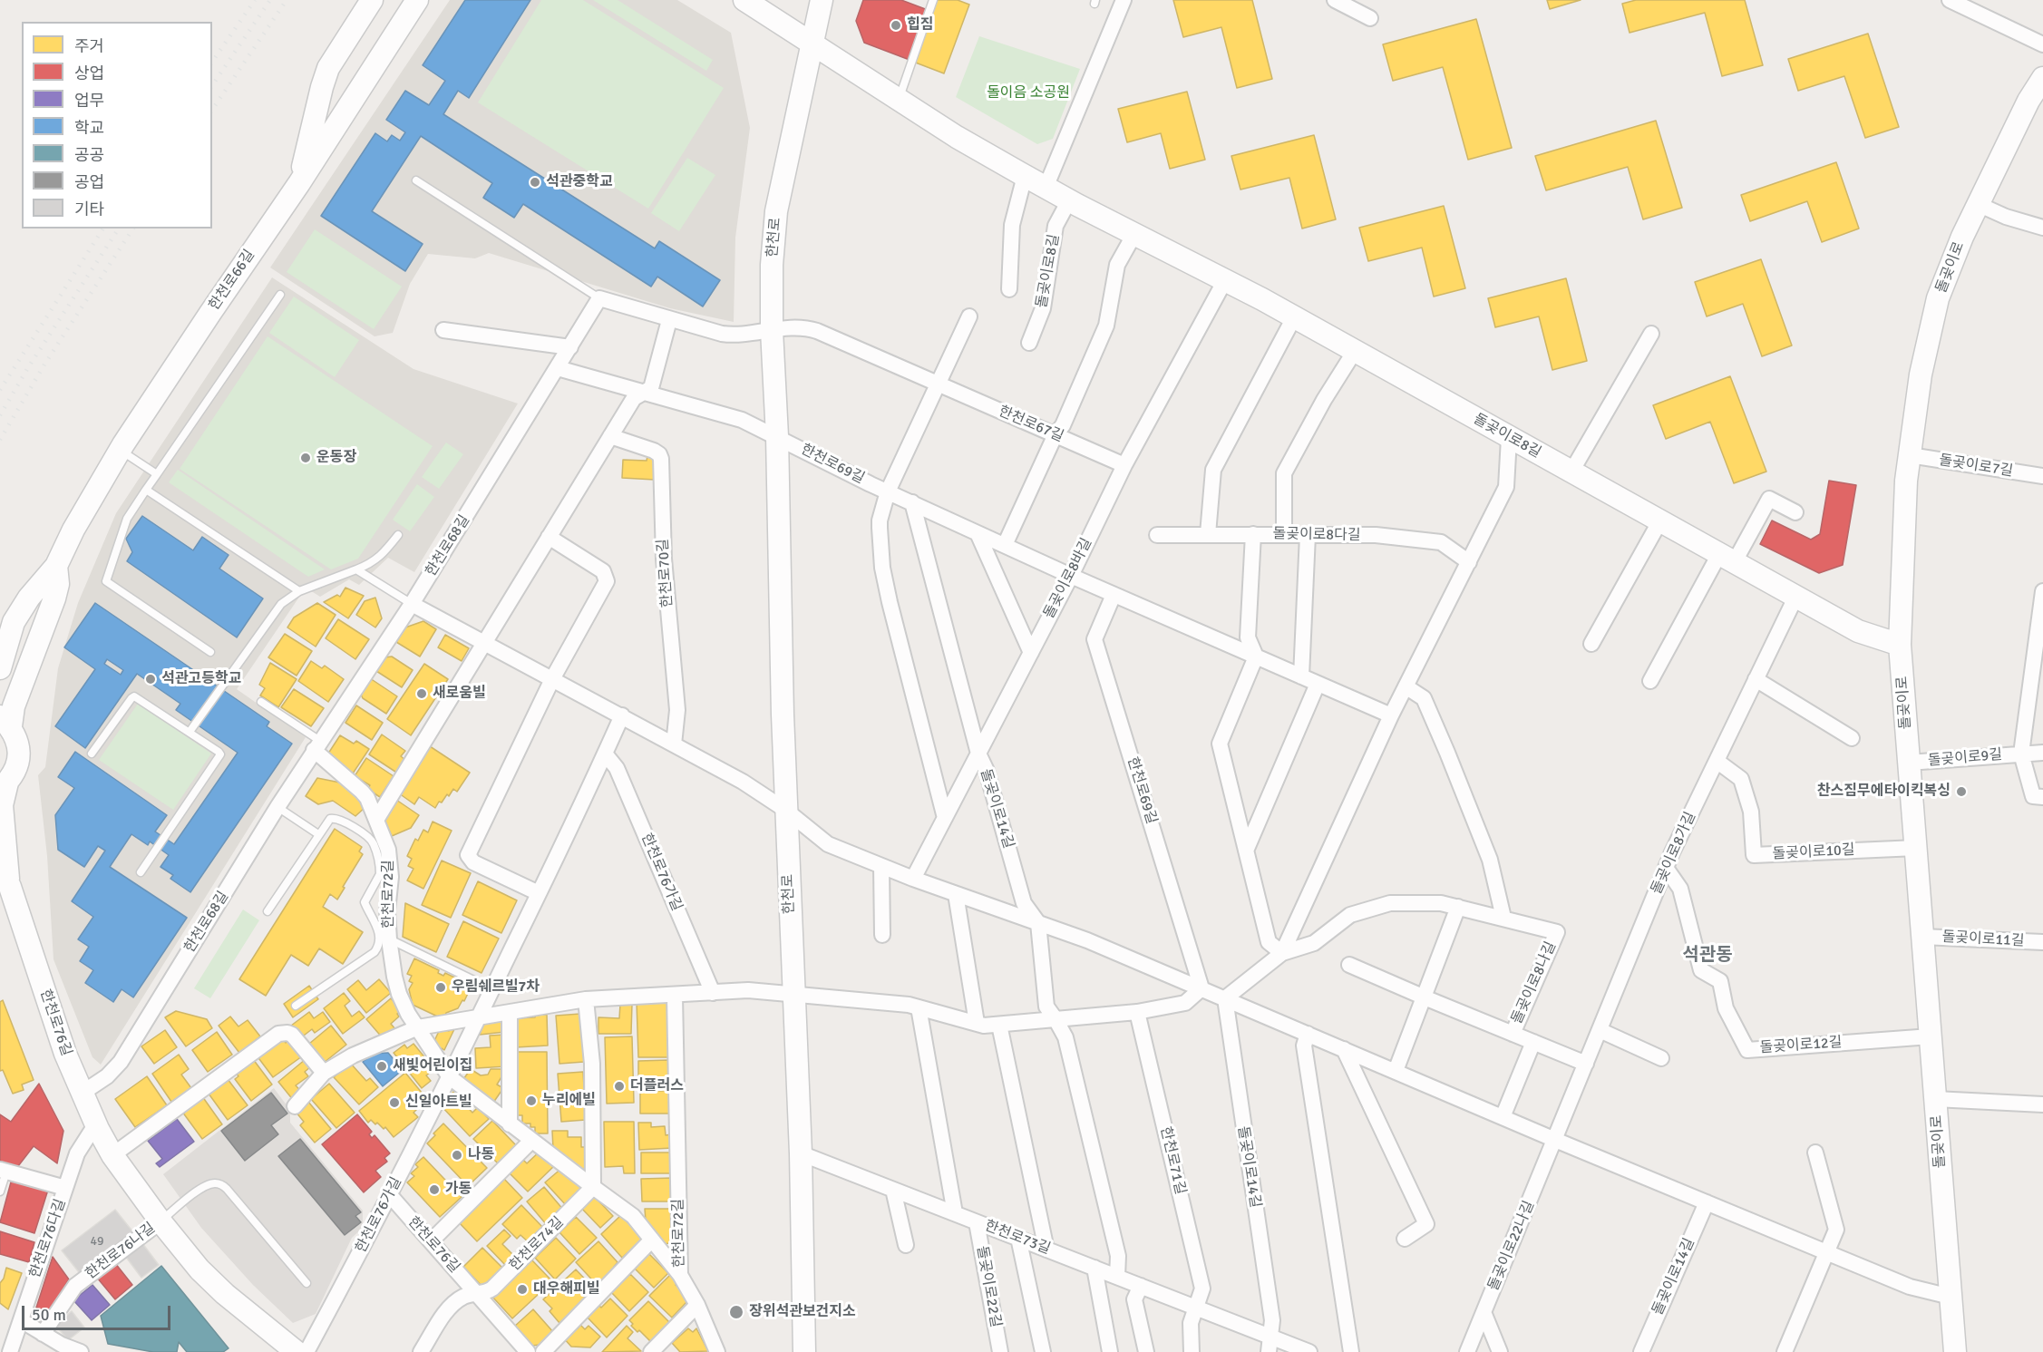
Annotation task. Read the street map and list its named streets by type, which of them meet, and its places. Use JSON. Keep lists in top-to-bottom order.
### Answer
{
  "streets": {
    "main road": [
      "한천로",
      "돌곶이로",
      "돌곶이로8길",
      "한천로66길",
      "한천로76길"
    ],
    "street": [
      "한천로67길",
      "한천로69길",
      "돌곶이로7길",
      "돌곶이로8다길",
      "한천로68길",
      "한천로70길",
      "돌곶이로8바길",
      "돌곶이로9길",
      "돌곶이로14길",
      "돌곶이로10길",
      "돌곶이로8가길",
      "한천로76가길",
      "한천로72길",
      "돌곶이로11길",
      "돌곶이로8나길",
      "돌곶이로12길",
      "한천로71길",
      "한천로73길",
      "한천로76다길",
      "한천로74길",
      "돌곶이로22나길",
      "한천로76나길",
      "돌곶이로22길"
    ]
  },
  "crossings": [
    ["한천로", "돌곶이로8길"],
    ["한천로", "한천로67길"],
    ["한천로", "한천로69길"],
    ["한천로", "한천로73길"],
    ["돌곶이로", "돌곶이로8길"],
    ["돌곶이로", "돌곶이로7길"],
    ["돌곶이로", "돌곶이로9길"],
    ["돌곶이로", "돌곶이로10길"],
    ["돌곶이로", "돌곶이로11길"],
    ["돌곶이로", "돌곶이로12길"],
    ["돌곶이로8길", "돌곶이로8바길"],
    ["돌곶이로8길", "돌곶이로8가길"],
    ["한천로67길", "돌곶이로8바길"],
    ["한천로69길", "돌곶이로8바길"],
    ["한천로68길", "한천로72길"],
    ["한천로68길", "한천로76길"],
    ["돌곶이로8바길", "돌곶이로14길"],
    ["돌곶이로14길", "한천로73길"],
    ["돌곶이로10길", "돌곶이로8가길"],
    ["돌곶이로8가길", "돌곶이로12길"],
    ["돌곶이로8가길", "돌곶이로22나길"],
    ["한천로76가길", "한천로76길"],
    ["한천로76길", "한천로76다길"],
    ["한천로76길", "한천로74길"],
    ["한천로76길", "한천로76나길"],
    ["한천로71길", "한천로73길"],
    ["한천로73길", "돌곶이로22길"]
  ],
  "districts": ["석관동"],
  "parks": ["돌이음 소공원"],
  "places": [
    "힙짐",
    "석관중학교",
    "운동장",
    "석관고등학교",
    "새로움빌",
    "찬스짐무에타이킥복싱",
    "우림쉐르빌7차",
    "새빛어린이집",
    "더플러스",
    "누리에빌",
    "신일아트빌",
    "나동",
    "가동",
    "대우해피빌",
    "장위석관보건지소"
  ],
  "house_numbers": ["49"],
  "legend": [
    "주거",
    "상업",
    "업무",
    "학교",
    "공공",
    "공업",
    "기타"
  ],
  "scale_bar": "50 m"
}
